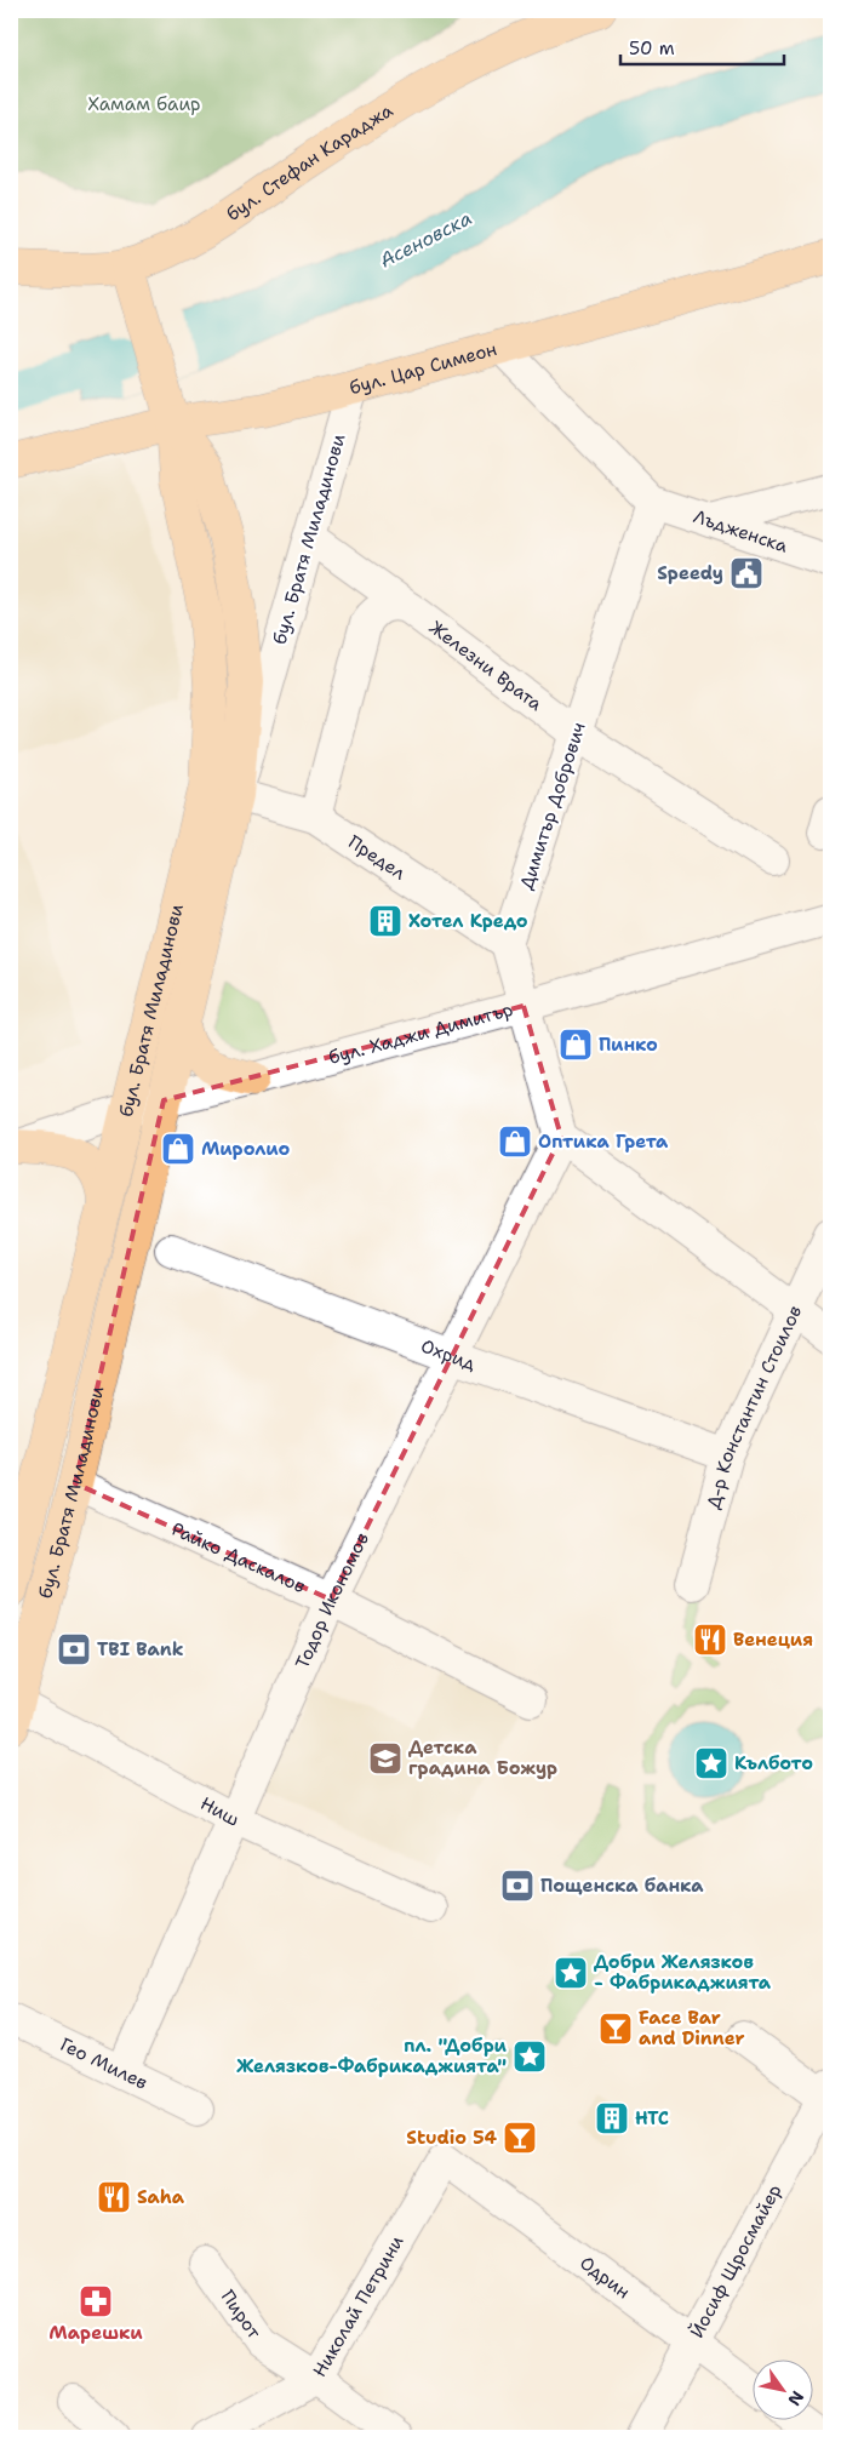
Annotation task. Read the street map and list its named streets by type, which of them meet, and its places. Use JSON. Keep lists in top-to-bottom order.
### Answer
{
  "streets": {
    "main road": ["бул. Стефан Караджа", "бул. Цар Симеон", "бул. Братя Миладинови"],
    "street": [
      "Лъдженска",
      "Железни Врата",
      "Димитър Добрович",
      "Предел",
      "бул. Хаджи Димитър",
      "Охрид",
      "Д-р Константин Стоилов",
      "Райко Даскалов",
      "Тодор Икономов",
      "Ниш",
      "Гео Милев",
      "Йосиф Щросмайер",
      "Одрин",
      "Николай Петрини",
      "Пирот"
    ]
  },
  "crossings": [
    ["бул. Стефан Караджа", "бул. Братя Миладинови"],
    ["бул. Цар Симеон", "бул. Братя Миладинови"],
    ["Лъдженска", "Димитър Добрович"],
    ["бул. Братя Миладинови", "Предел"],
    ["бул. Братя Миладинови", "бул. Хаджи Димитър"],
    ["бул. Братя Миладинови", "Райко Даскалов"],
    ["бул. Братя Миладинови", "Ниш"],
    ["Железни Врата", "Димитър Добрович"],
    ["Железни Врата", "Предел"],
    ["Димитър Добрович", "Предел"],
    ["Охрид", "Д-р Константин Стоилов"],
    ["Охрид", "Тодор Икономов"],
    ["Райко Даскалов", "Тодор Икономов"],
    ["Тодор Икономов", "Ниш"],
    ["Тодор Икономов", "Гео Милев"],
    ["Йосиф Щросмайер", "Одрин"],
    ["Одрин", "Николай Петрини"],
    ["Николай Петрини", "Пирот"]
  ],
  "water": ["Асеновска"],
  "parks": ["Хамам баир"],
  "places": {
    "public building": ["Speedy"],
    "building": ["Хотел Кредо", "НТС"],
    "shop": ["Пинко", "Оптика Грета", "Миролио"],
    "restaurant": ["Венеция", "Saha"],
    "bank": ["TBI Bank", "Пощенска банка"],
    "school or university": ["Детска градина Божур"],
    "place": ["Кълбото", "Добри Желязков - Фабрикаджията", "пл. \"Добри Желязков-Фабрикаджията\""],
    "bar": ["Face Bar and Dinner", "Studio 54"],
    "pharmacy": ["Марешки"]
  },
  "scale_bar": "50 m",
  "north": "bottom right"
}
